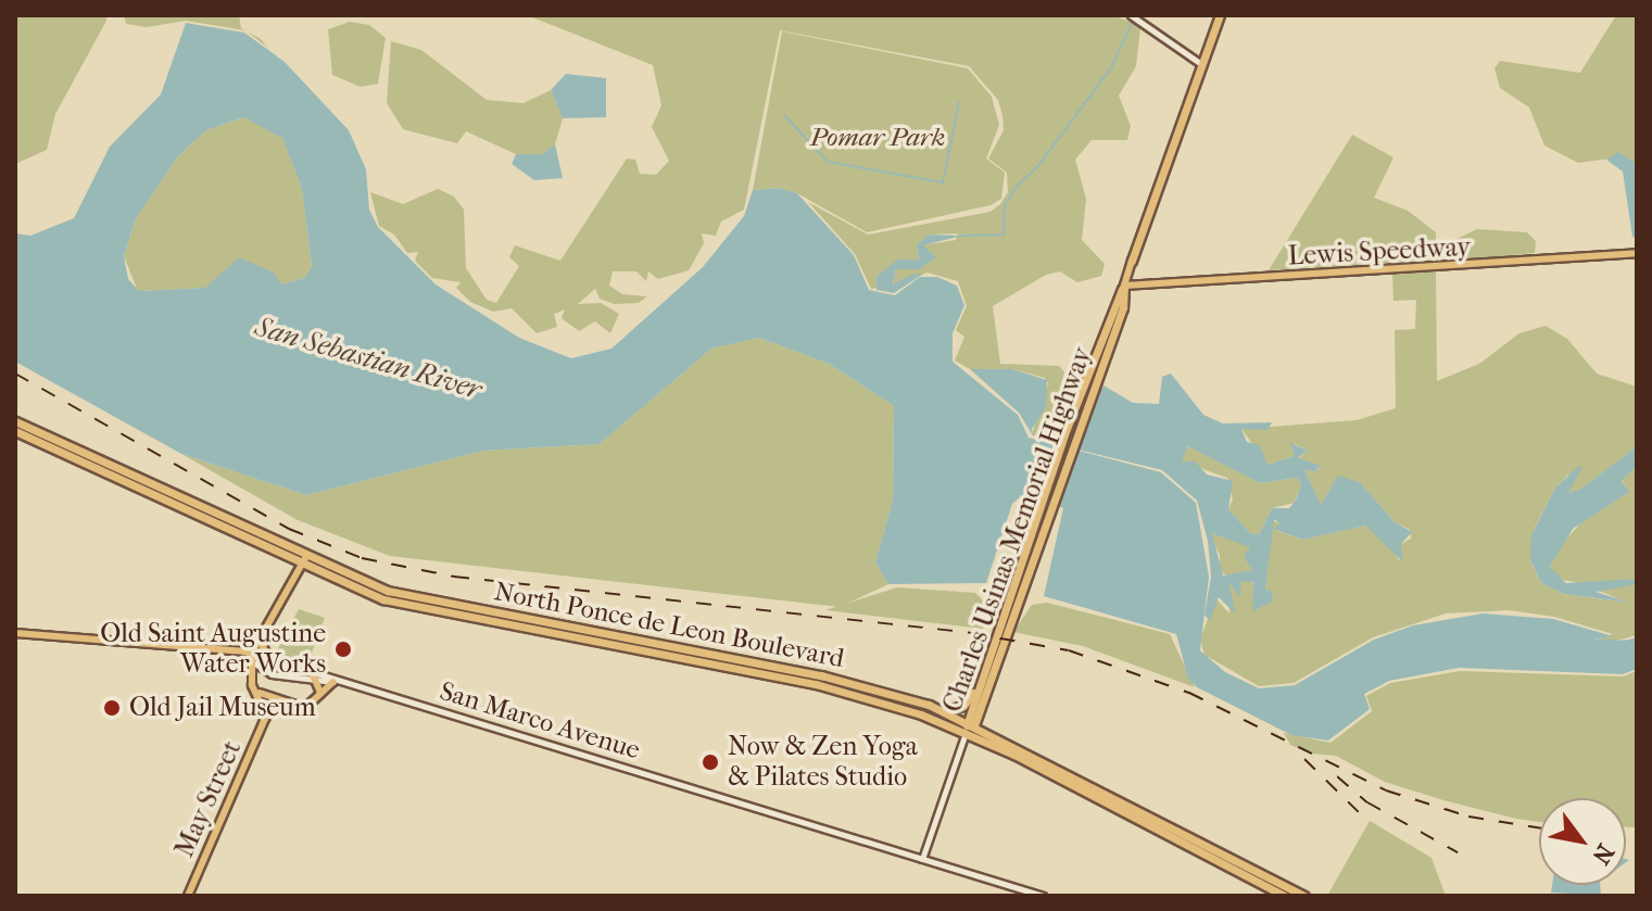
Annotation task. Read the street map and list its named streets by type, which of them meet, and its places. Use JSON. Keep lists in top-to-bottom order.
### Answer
{
  "streets": {
    "highway": ["Charles Usinas Memorial Highway", "North Ponce de Leon Boulevard"],
    "main road": ["Lewis Speedway", "San Marco Avenue", "May Street"]
  },
  "crossings": [
    ["Lewis Speedway", "Charles Usinas Memorial Highway"],
    ["Charles Usinas Memorial Highway", "North Ponce de Leon Boulevard"]
  ],
  "water": ["San Sebastian River"],
  "parks": ["Pomar Park"],
  "places": ["Old Saint Augustine Water Works", "Old Jail Museum", "Now & Zen Yoga & Pilates Studio"],
  "north": "bottom right"
}
